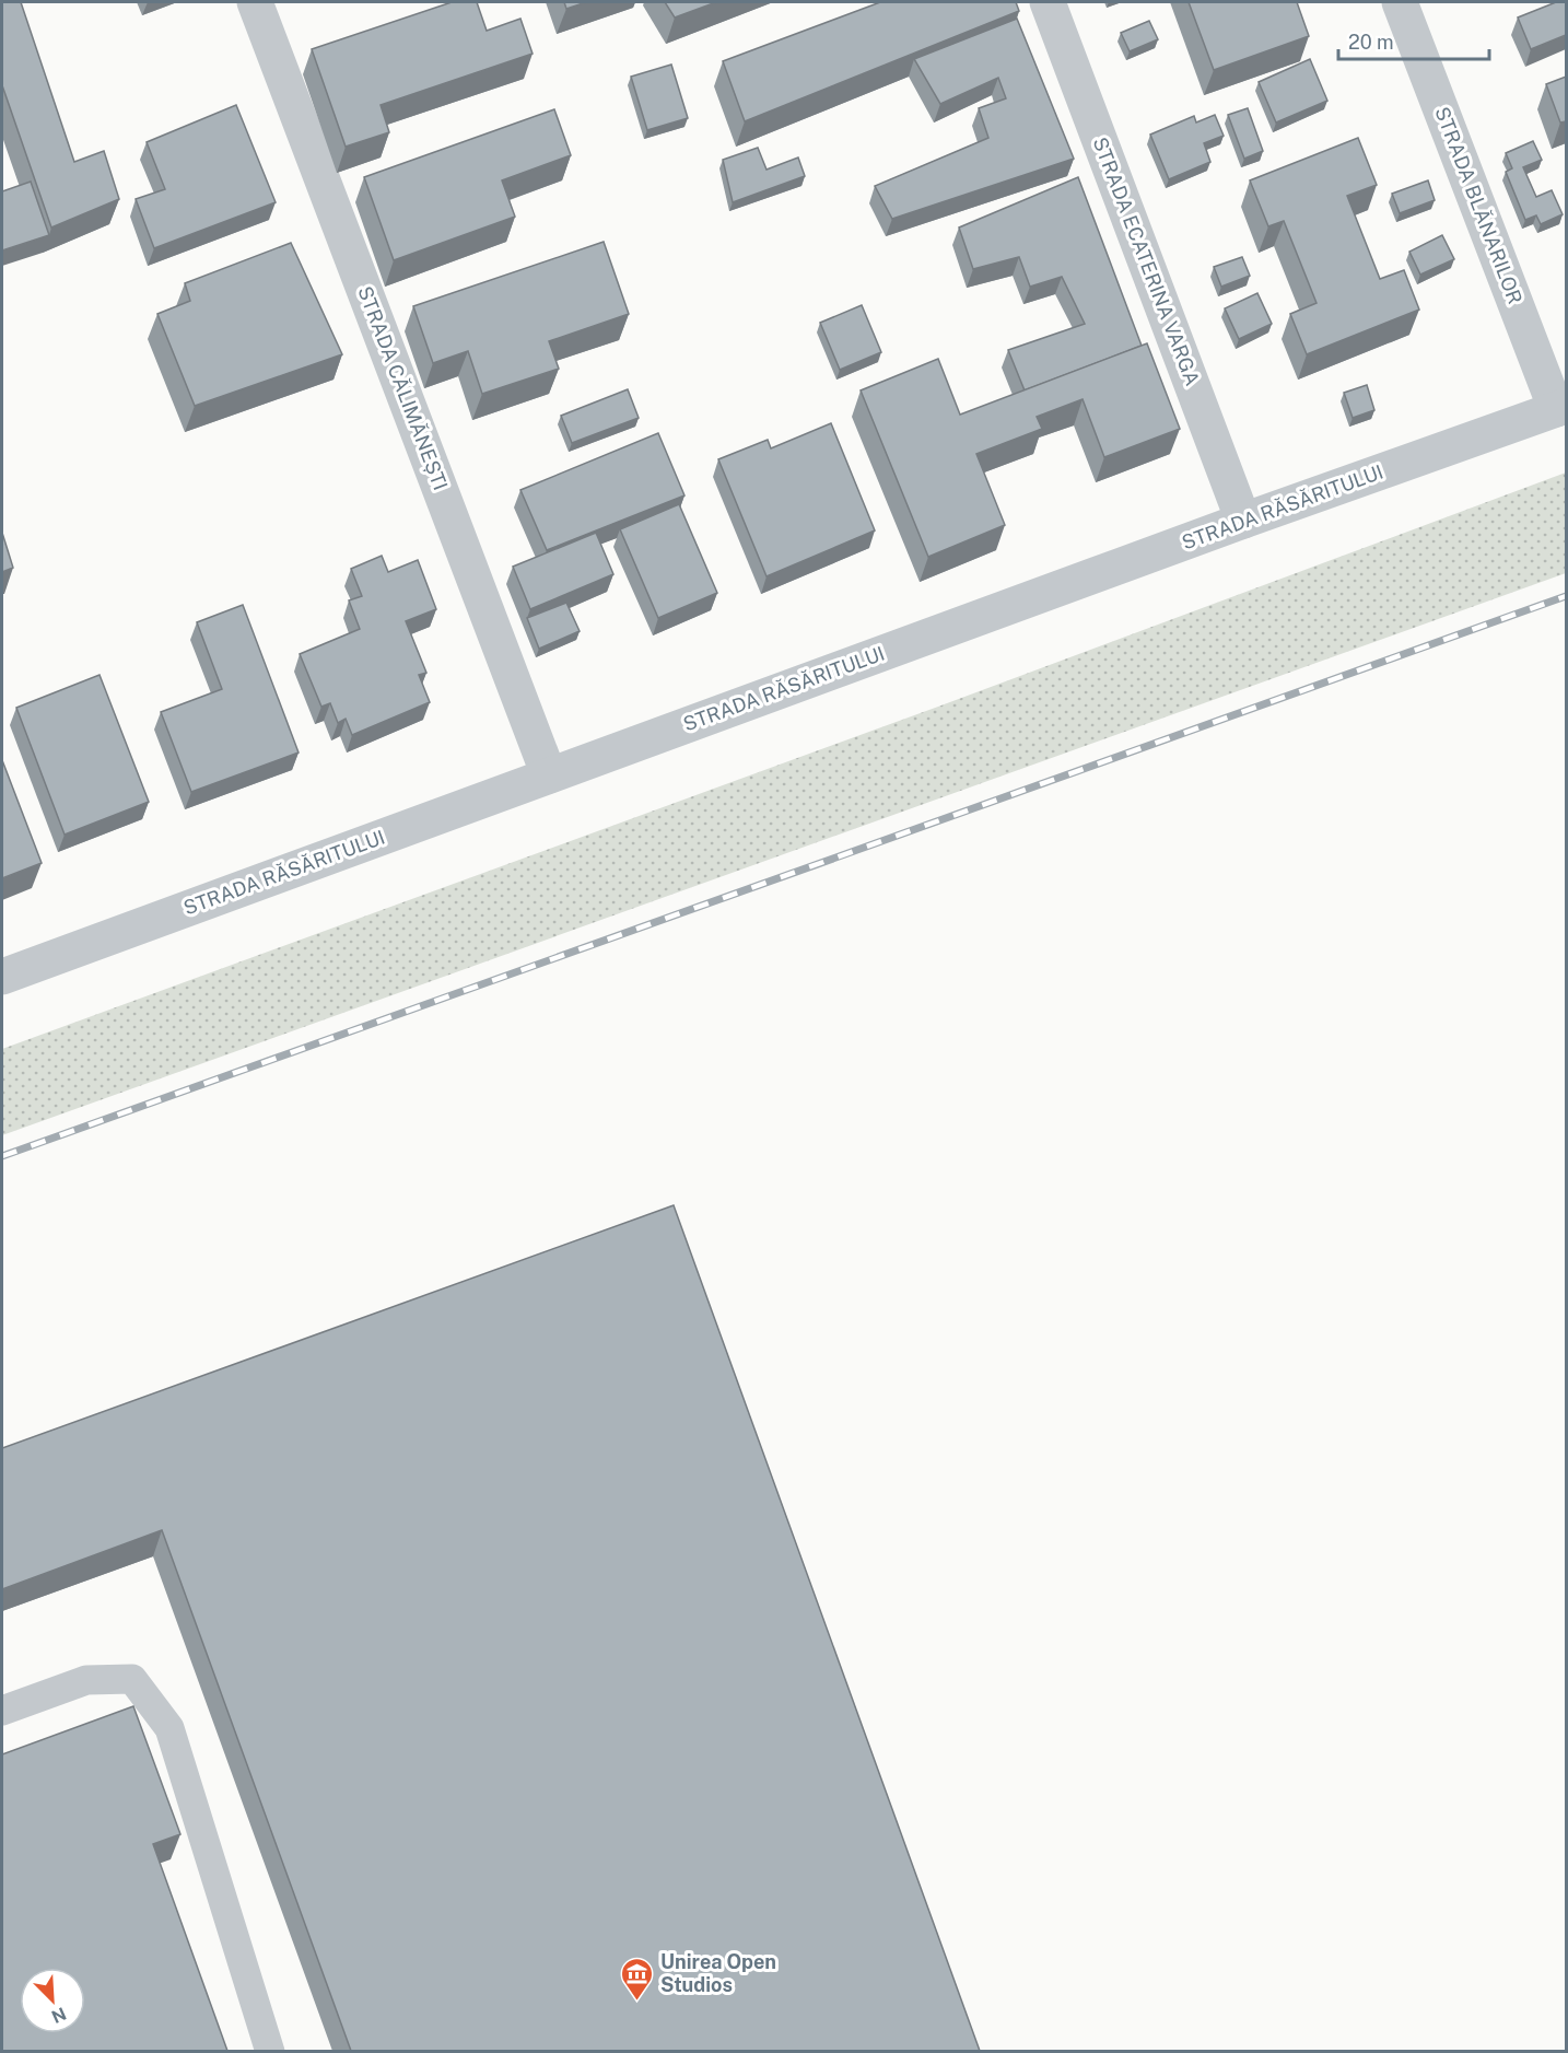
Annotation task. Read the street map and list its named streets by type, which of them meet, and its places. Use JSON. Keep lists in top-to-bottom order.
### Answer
{
  "streets": {
    "street": [
      "STRADA BLĂNARILOR",
      "STRADA ECATERINA VARGA",
      "STRADA CĂLIMĂNEȘTI",
      "STRADA RĂSĂRITULUI"
    ]
  },
  "crossings": [
    ["STRADA BLĂNARILOR", "STRADA RĂSĂRITULUI"],
    ["STRADA ECATERINA VARGA", "STRADA RĂSĂRITULUI"],
    ["STRADA CĂLIMĂNEȘTI", "STRADA RĂSĂRITULUI"]
  ],
  "places": {
    "museum": ["Unirea Open Studios"]
  },
  "scale_bar": "20 m",
  "north": "bottom right"
}
